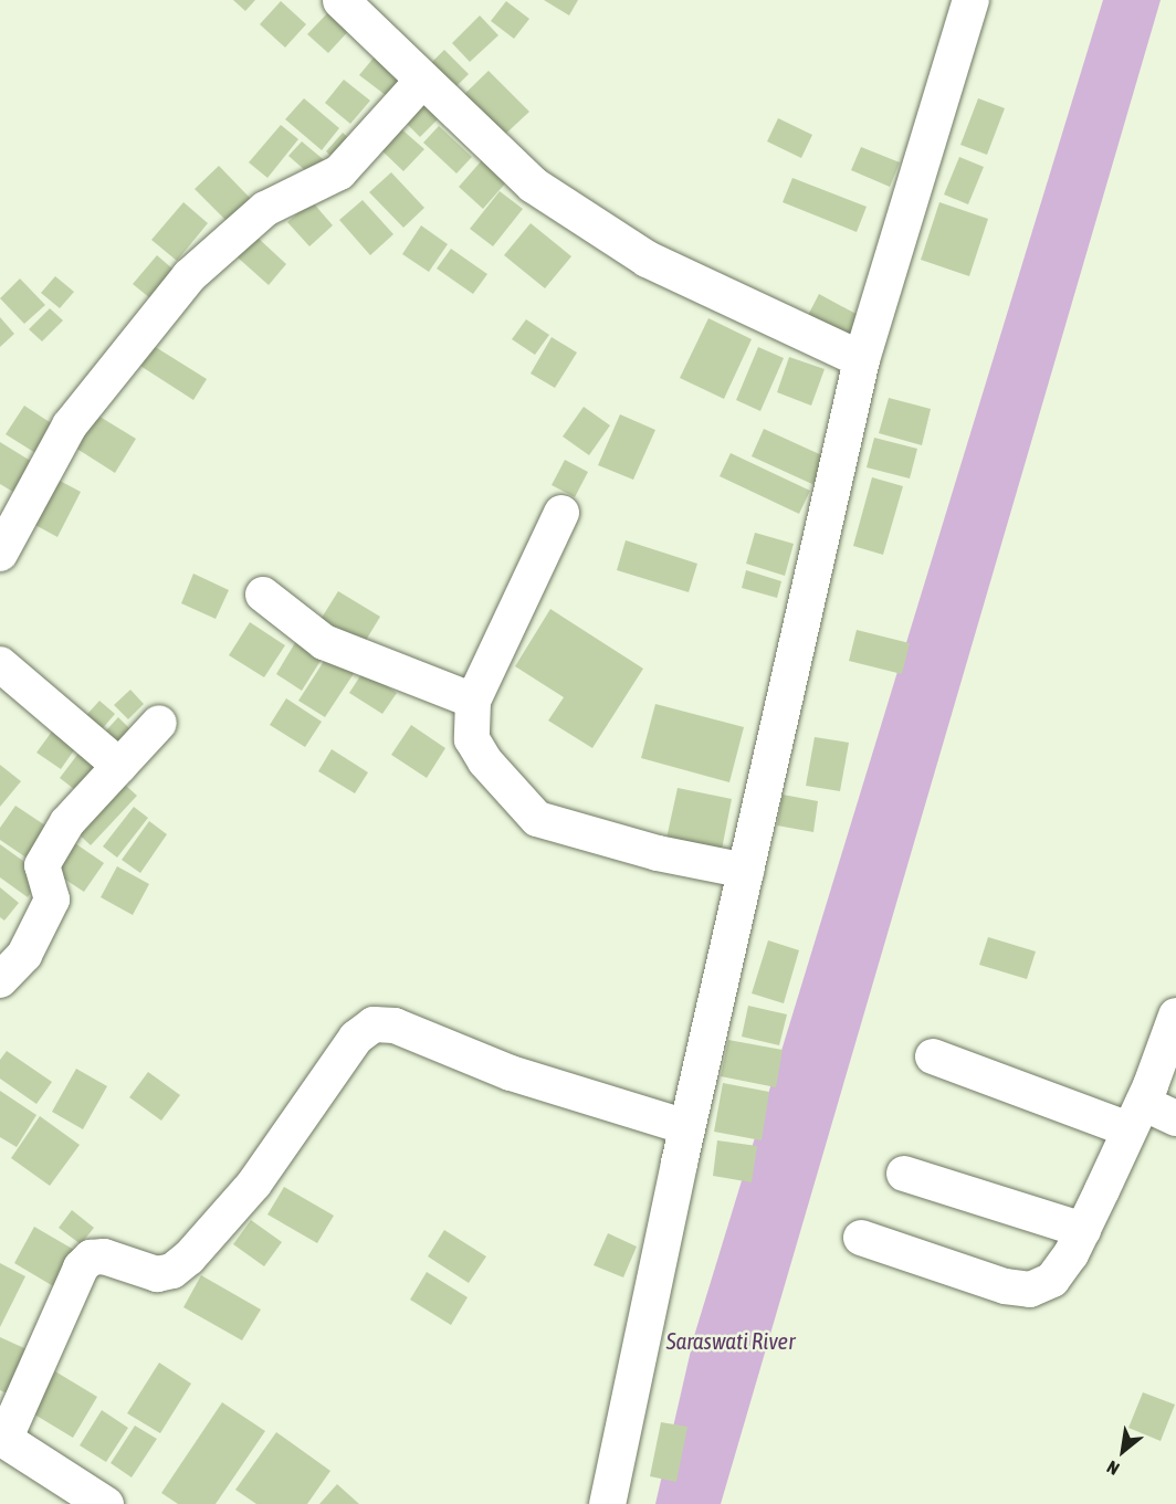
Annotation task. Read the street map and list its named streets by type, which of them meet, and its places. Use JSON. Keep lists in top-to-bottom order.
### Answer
{
  "water": ["Saraswati River"],
  "north": "bottom left"
}
